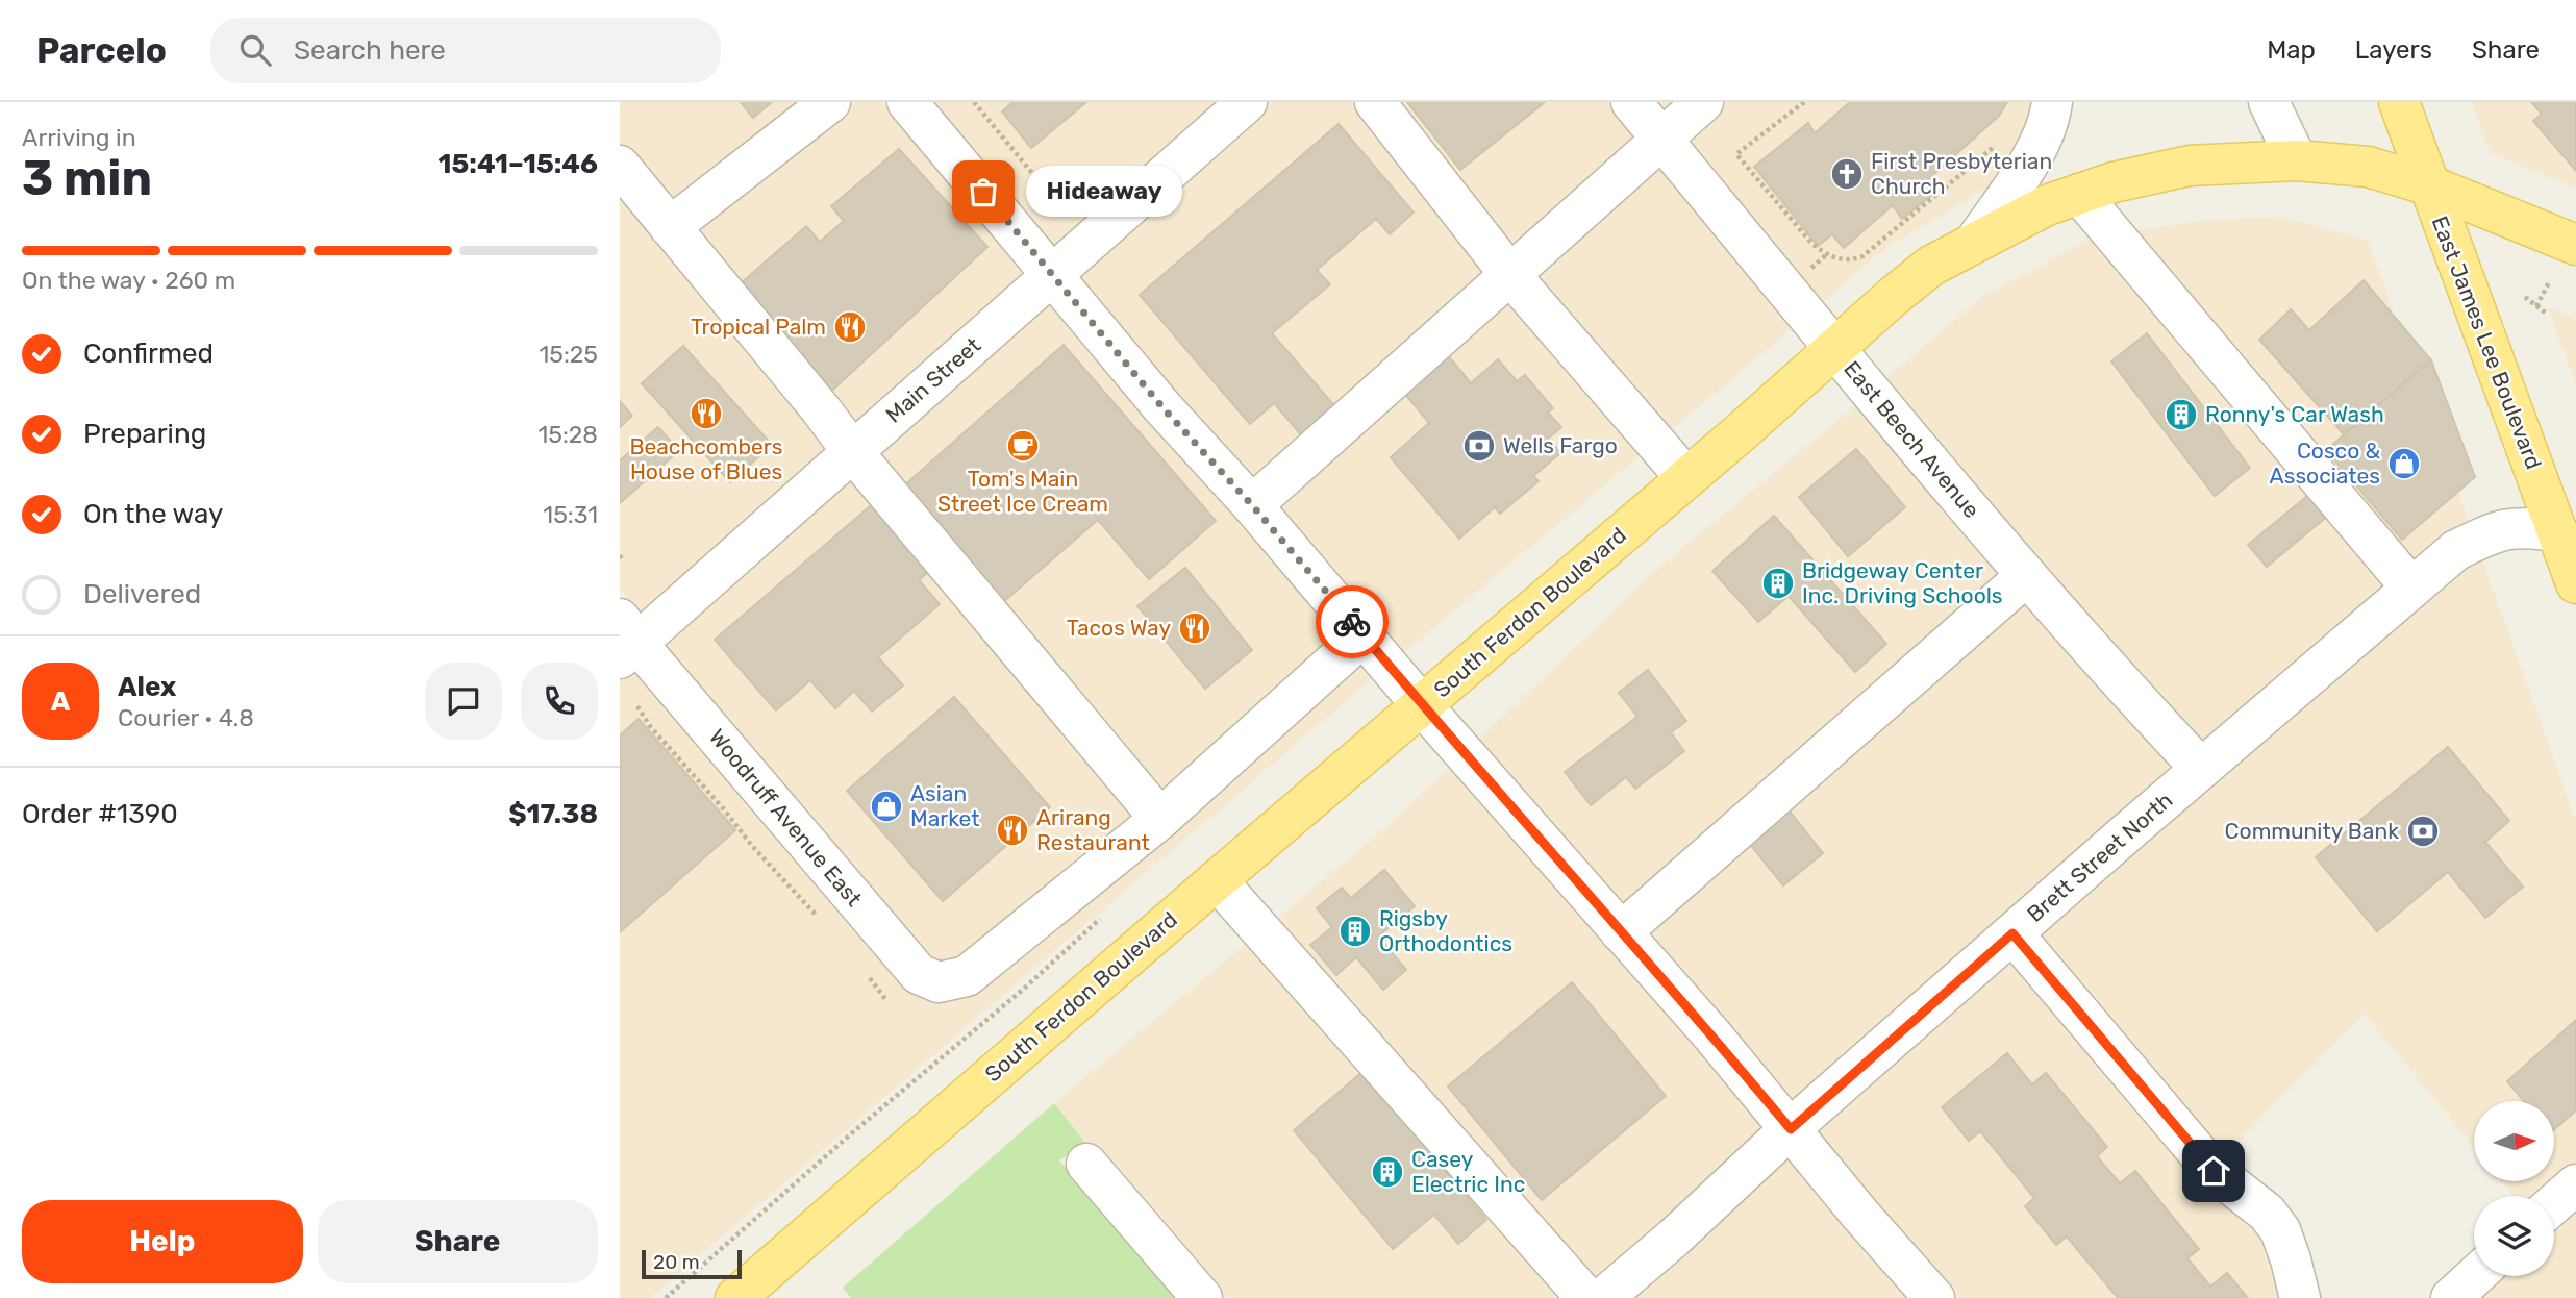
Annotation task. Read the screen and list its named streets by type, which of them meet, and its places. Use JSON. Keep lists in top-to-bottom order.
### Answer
{
  "streets": {
    "main road": ["East James Lee Boulevard", "South Ferdon Boulevard"],
    "street": [
      "Main Street",
      "East Beech Avenue",
      "Woodruff Avenue East",
      "Brett Street North"
    ]
  },
  "crossings": [
    ["East James Lee Boulevard", "South Ferdon Boulevard"],
    ["East James Lee Boulevard", "Brett Street North"],
    ["Main Street", "Woodruff Avenue East"],
    ["East Beech Avenue", "South Ferdon Boulevard"],
    ["East Beech Avenue", "Brett Street North"]
  ],
  "places": {
    "church": ["First Presbyterian Church"],
    "other": ["Hideaway"],
    "restaurant": [
      "Tropical Palm",
      "Beachcombers House of Blues",
      "Tacos Way",
      "Arirang Restaurant"
    ],
    "building": [
      "Ronny's Car Wash",
      "Bridgeway Center Inc. Driving Schools",
      "Rigsby Orthodontics",
      "Casey Electric Inc"
    ],
    "cafe": ["Tom's Main Street Ice Cream"],
    "bank": ["Wells Fargo", "Community Bank"],
    "shop": ["Cosco & Associates", "Asian Market"]
  },
  "scale_bar": "20 m",
  "north": "right",
  "page": {
    "header": "Parcelo",
    "search": "Search here",
    "nav": ["Map", "Layers", "Share"],
    "heading": ["3 min", "Arriving in", "15:41–15:46"],
    "panel": [
      "Alex",
      "Courier · 4.8",
      "Order #1390",
      "$17.38"
    ],
    "bubble": "Hideaway",
    "bar": "On the way · 260 m",
    "list": [
      ["Confirmed", "15:25"],
      ["Preparing", "15:28"],
      ["On the way", "15:31"],
      "Delivered"
    ],
    "round": "A",
    "buttons": ["Help", "Share"],
    "scale": "20 m"
  }
}
